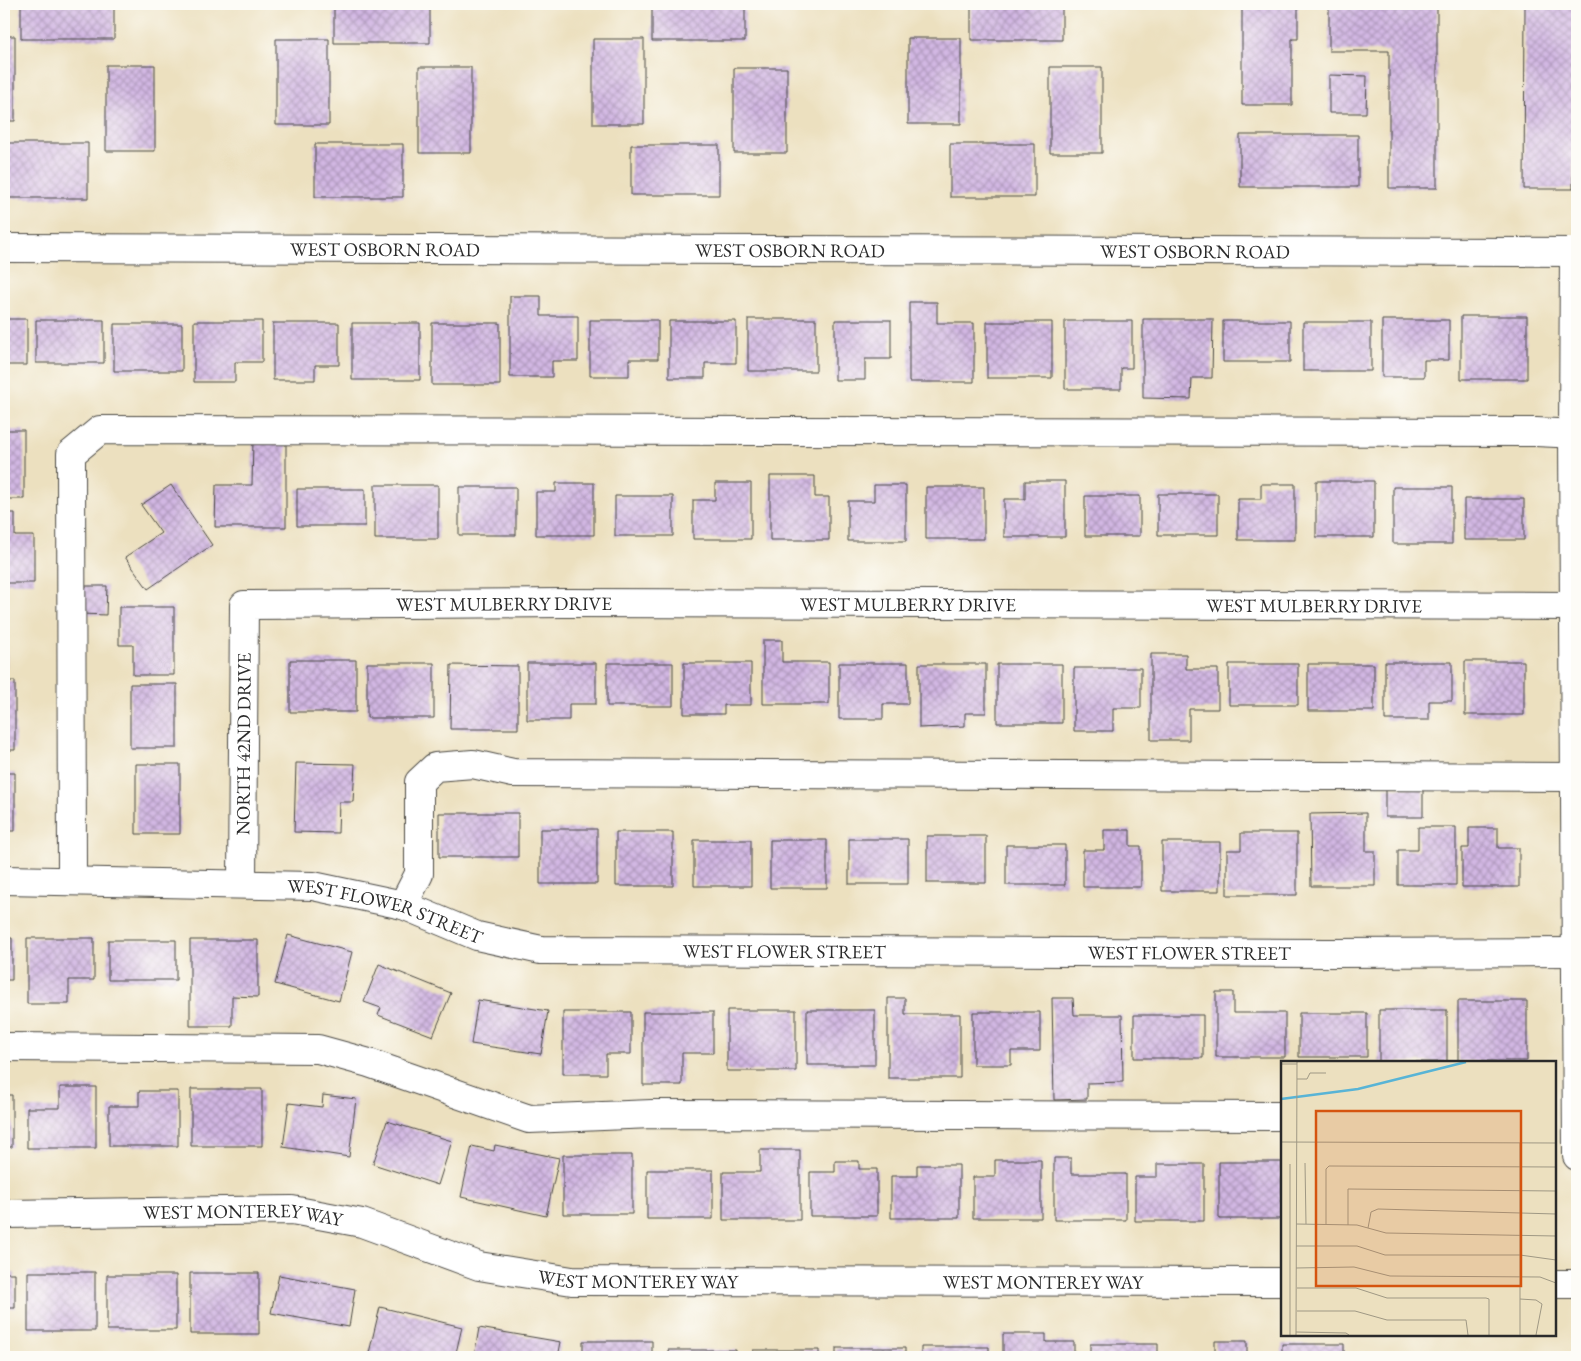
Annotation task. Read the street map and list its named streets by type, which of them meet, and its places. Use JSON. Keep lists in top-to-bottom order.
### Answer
{
  "streets": {
    "street": [
      "WEST OSBORN ROAD",
      "WEST MULBERRY DRIVE",
      "NORTH 42ND DRIVE",
      "WEST FLOWER STREET",
      "WEST MONTEREY WAY"
    ]
  },
  "crossings": [
    ["WEST MULBERRY DRIVE", "NORTH 42ND DRIVE"],
    ["NORTH 42ND DRIVE", "WEST FLOWER STREET"]
  ]
}
